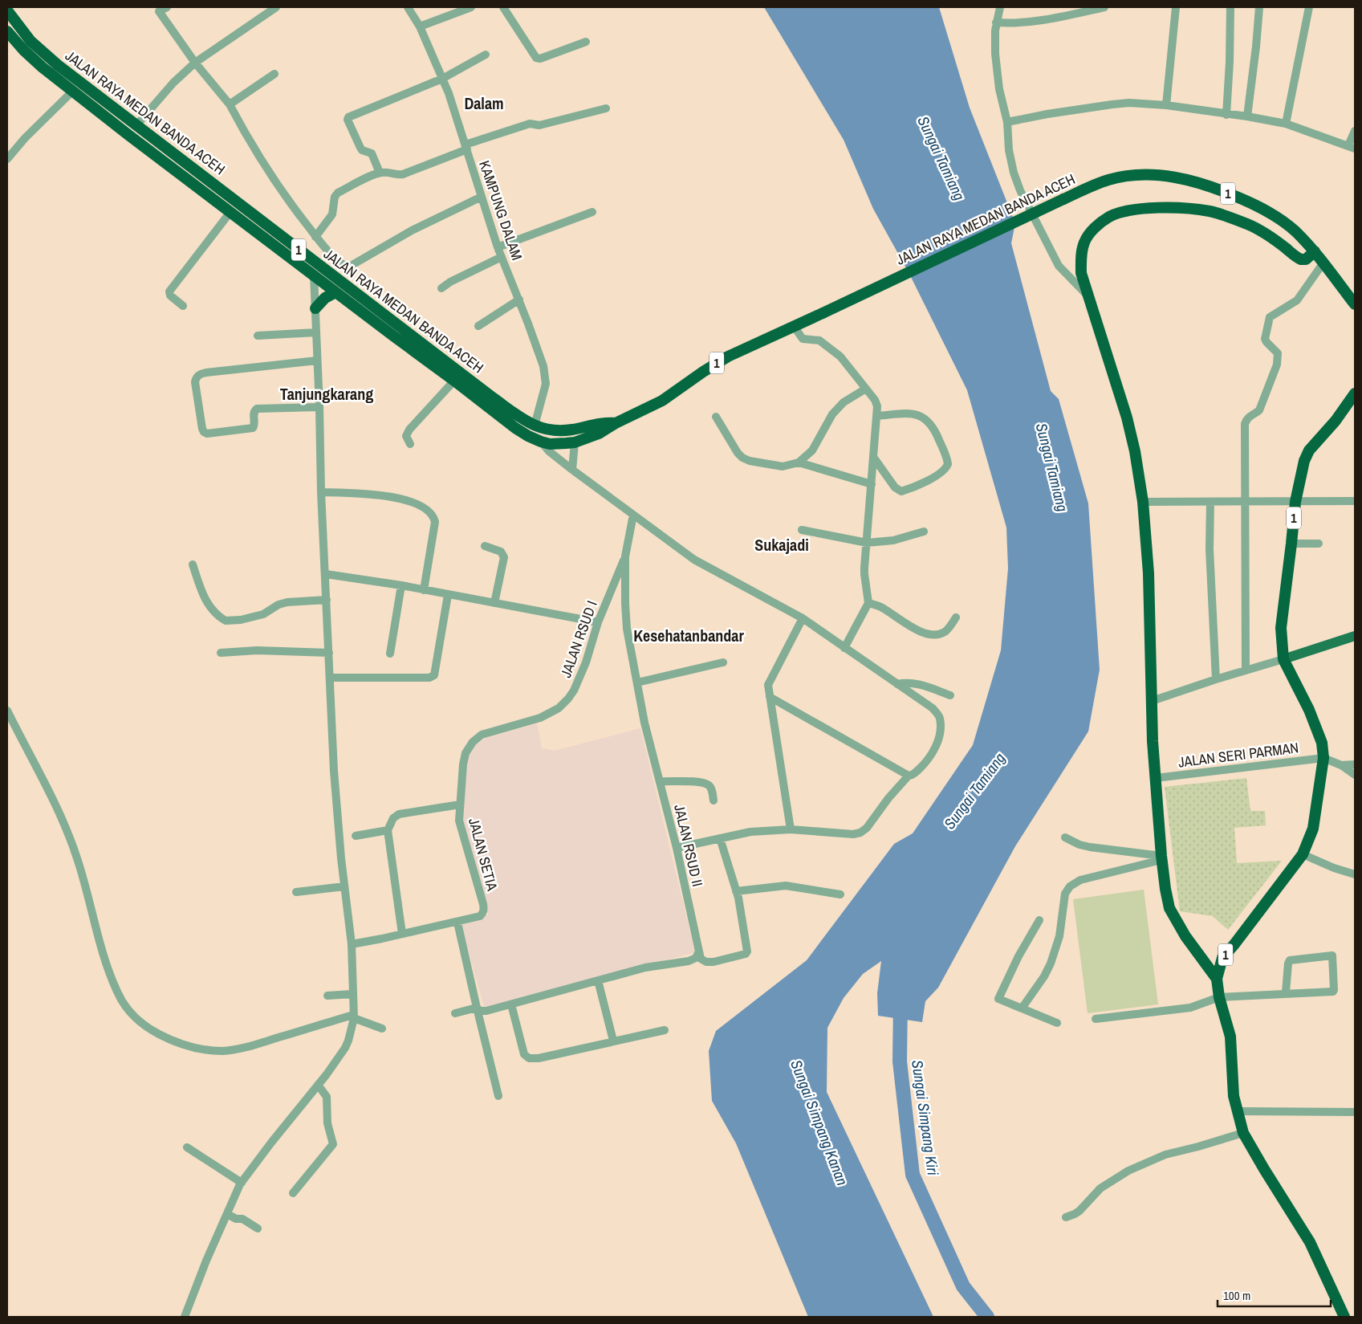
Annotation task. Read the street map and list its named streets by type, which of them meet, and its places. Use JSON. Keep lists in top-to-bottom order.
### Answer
{
  "streets": {
    "highway": ["JALAN RAYA MEDAN BANDA ACEH", "1"],
    "street": [
      "KAMPUNG DALAM",
      "JALAN RSUD I",
      "JALAN SERI PARMAN",
      "JALAN RSUD II",
      "JALAN SETIA"
    ]
  },
  "crossings": [
    ["JALAN RAYA MEDAN BANDA ACEH", "KAMPUNG DALAM"],
    ["1", "JALAN SERI PARMAN"],
    ["JALAN RSUD I", "JALAN RSUD II"],
    ["JALAN RSUD I", "JALAN SETIA"]
  ],
  "districts": [
    "Dalam",
    "Tanjungkarang",
    "Sukajadi",
    "Kesehatanbandar"
  ],
  "water": ["Sungai Tamiang", "Sungai Simpang Kiri", "Sungai Simpang Kanan"],
  "scale_bar": "100 m"
}
